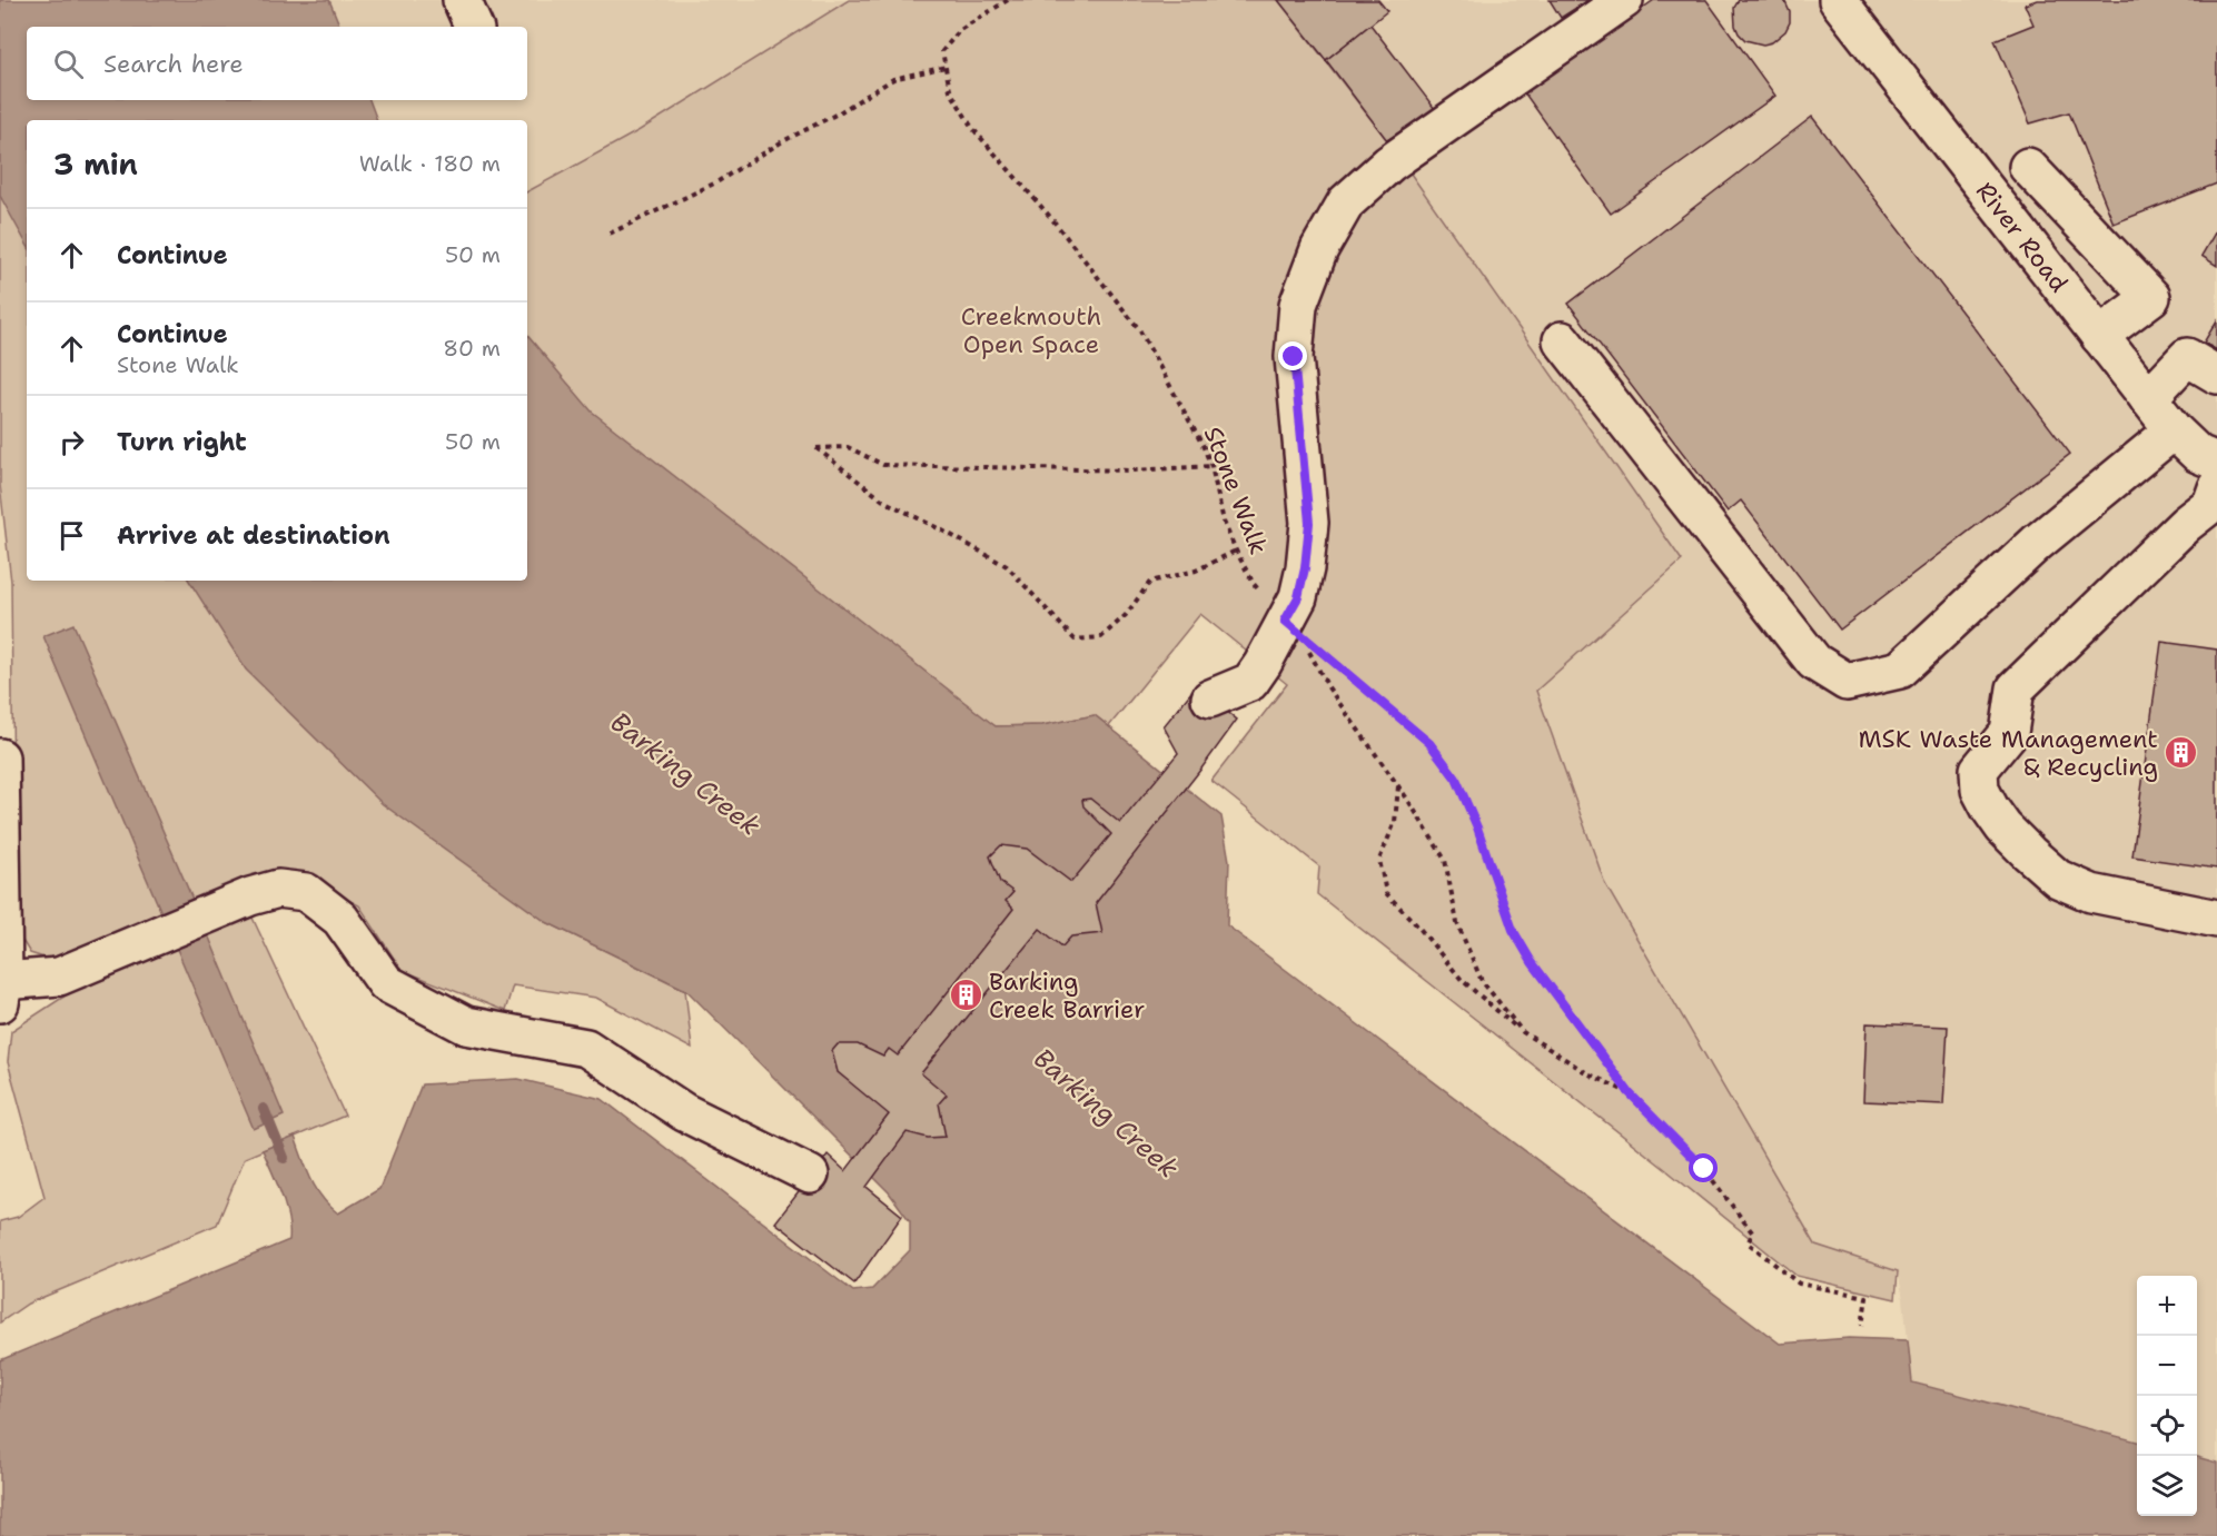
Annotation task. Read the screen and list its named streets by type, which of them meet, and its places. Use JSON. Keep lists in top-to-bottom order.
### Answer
{
  "streets": {
    "street": ["River Road"],
    "path": ["Stone Walk"]
  },
  "water": ["Barking Creek"],
  "parks": ["Creekmouth Open Space"],
  "places": {
    "building": ["MSK Waste Management & Recycling", "Barking Creek Barrier"]
  },
  "page": {
    "search": "Search here",
    "heading": ["3 min", "Walk · 180 m"],
    "list": [
      ["Continue", "50 m"],
      ["Continue", "Stone Walk", "80 m"],
      ["Turn right", "50 m"],
      "Arrive at destination"
    ],
    "map_buttons": ["+", "−"]
  }
}
